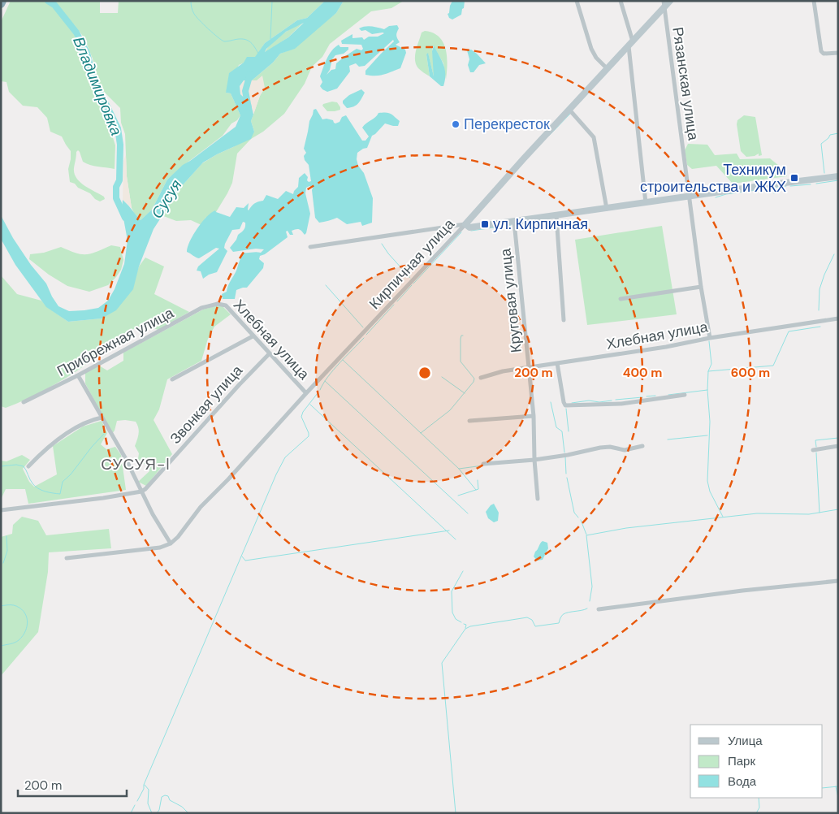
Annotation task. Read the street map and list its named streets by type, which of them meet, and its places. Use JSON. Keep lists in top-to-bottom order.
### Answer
{
  "streets": {
    "street": [
      "Рязанская улица",
      "Кирпичная улица",
      "Круговая улица",
      "Хлебная улица",
      "Прибрежная улица",
      "Звонкая улица"
    ]
  },
  "crossings": [
    ["Рязанская улица", "Кирпичная улица"],
    ["Рязанская улица", "Хлебная улица"],
    ["Кирпичная улица", "Хлебная улица"],
    ["Круговая улица", "Хлебная улица"],
    ["Хлебная улица", "Прибрежная улица"],
    ["Хлебная улица", "Звонкая улица"]
  ],
  "districts": ["СУСУЯ-I"],
  "water": ["Владимировка", "Сусуя"],
  "places": {
    "other": ["Перекресток"],
    "transit": ["Техникум строительства и ЖКХ", "ул. Кирпичная"]
  },
  "legend": ["Улица", "Парк", "Вода"],
  "scale_bar": "200 m",
  "rings": ["200 m", "400 m", "600 m"]
}
